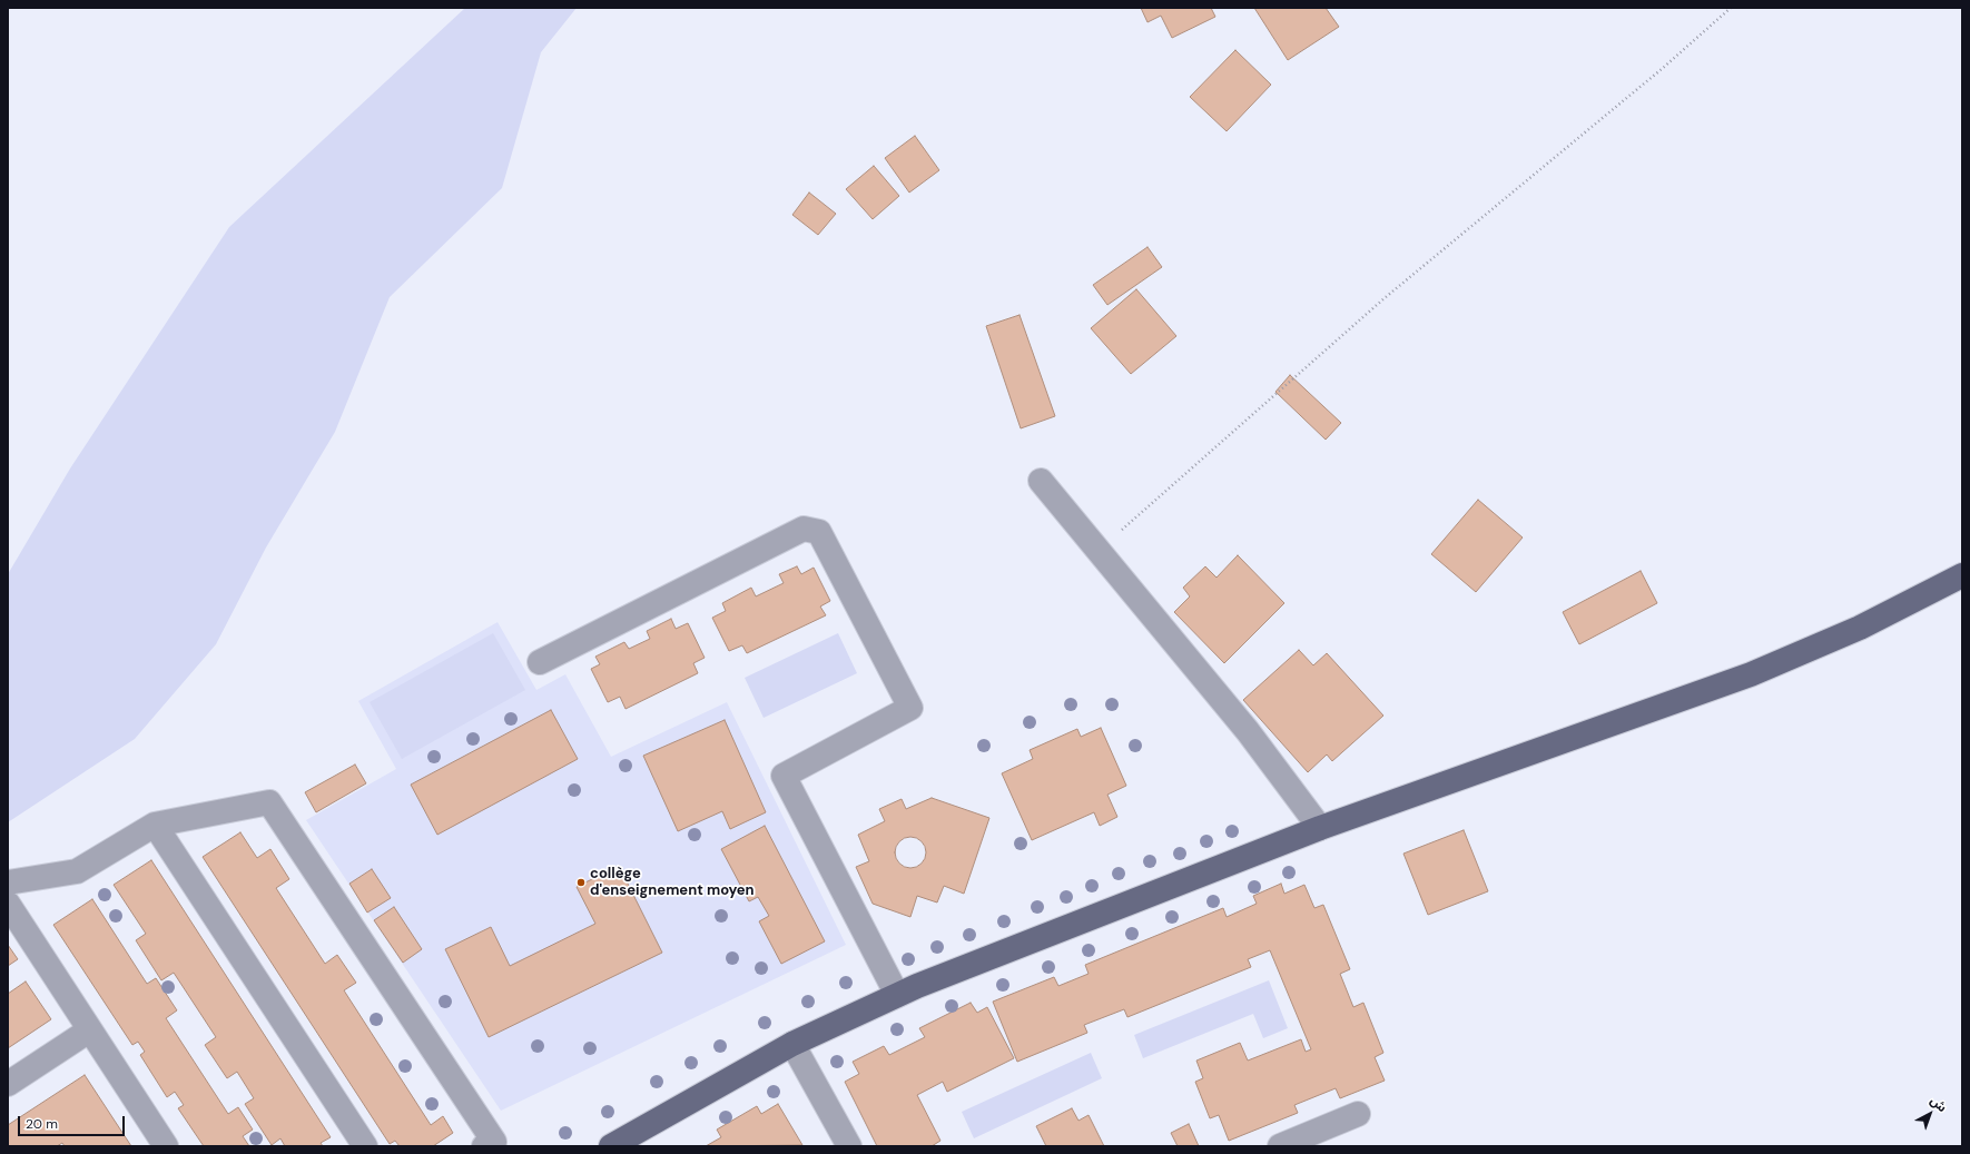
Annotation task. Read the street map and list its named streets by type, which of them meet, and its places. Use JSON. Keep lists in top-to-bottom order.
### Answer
{
  "places": ["collège d'enseignement moyen"],
  "scale_bar": "20 m",
  "north": "top right"
}
